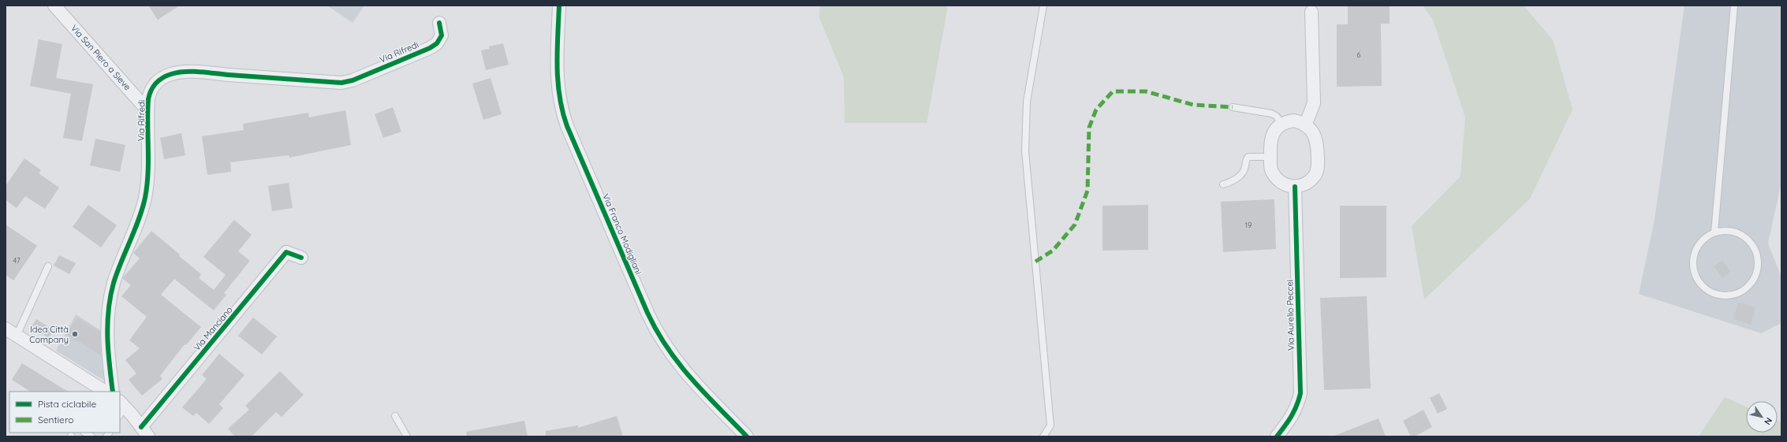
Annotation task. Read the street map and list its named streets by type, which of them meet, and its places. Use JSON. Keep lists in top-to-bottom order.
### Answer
{
  "streets": {
    "street": [
      "Via Rifredi",
      "Via San Piero a Sieve",
      "Via Franco Modigliani",
      "Via Aurelio Peccei",
      "Via Manciano"
    ]
  },
  "crossings": [
    ["Via Rifredi", "Via San Piero a Sieve"]
  ],
  "places": ["Idea Città Company"],
  "house_numbers": ["6", "19", "47"],
  "legend": ["Pista ciclabile", "Sentiero"],
  "north": "bottom right"
}
